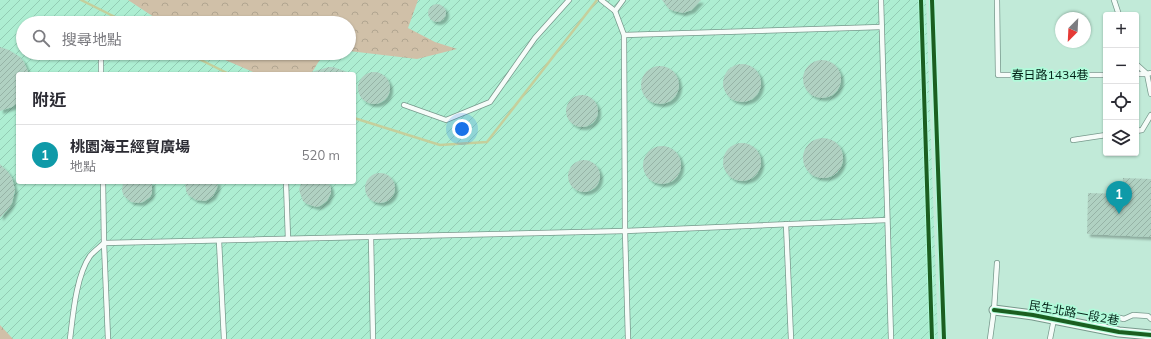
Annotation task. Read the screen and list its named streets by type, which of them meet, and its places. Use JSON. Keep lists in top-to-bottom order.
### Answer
{
  "streets": {
    "street": ["民生北路一段2巷"],
    "lane": ["春日路1434巷"]
  },
  "north": "bottom left",
  "page": {
    "map_buttons": ["+", "−"],
    "search": "搜尋地點",
    "heading": "附近",
    "list": [
      {
        "mark": "1",
        "name": "桃園海王經貿廣場",
        "note": "地點",
        "value": "520 m"
      }
    ],
    "pins": "1"
  }
}
